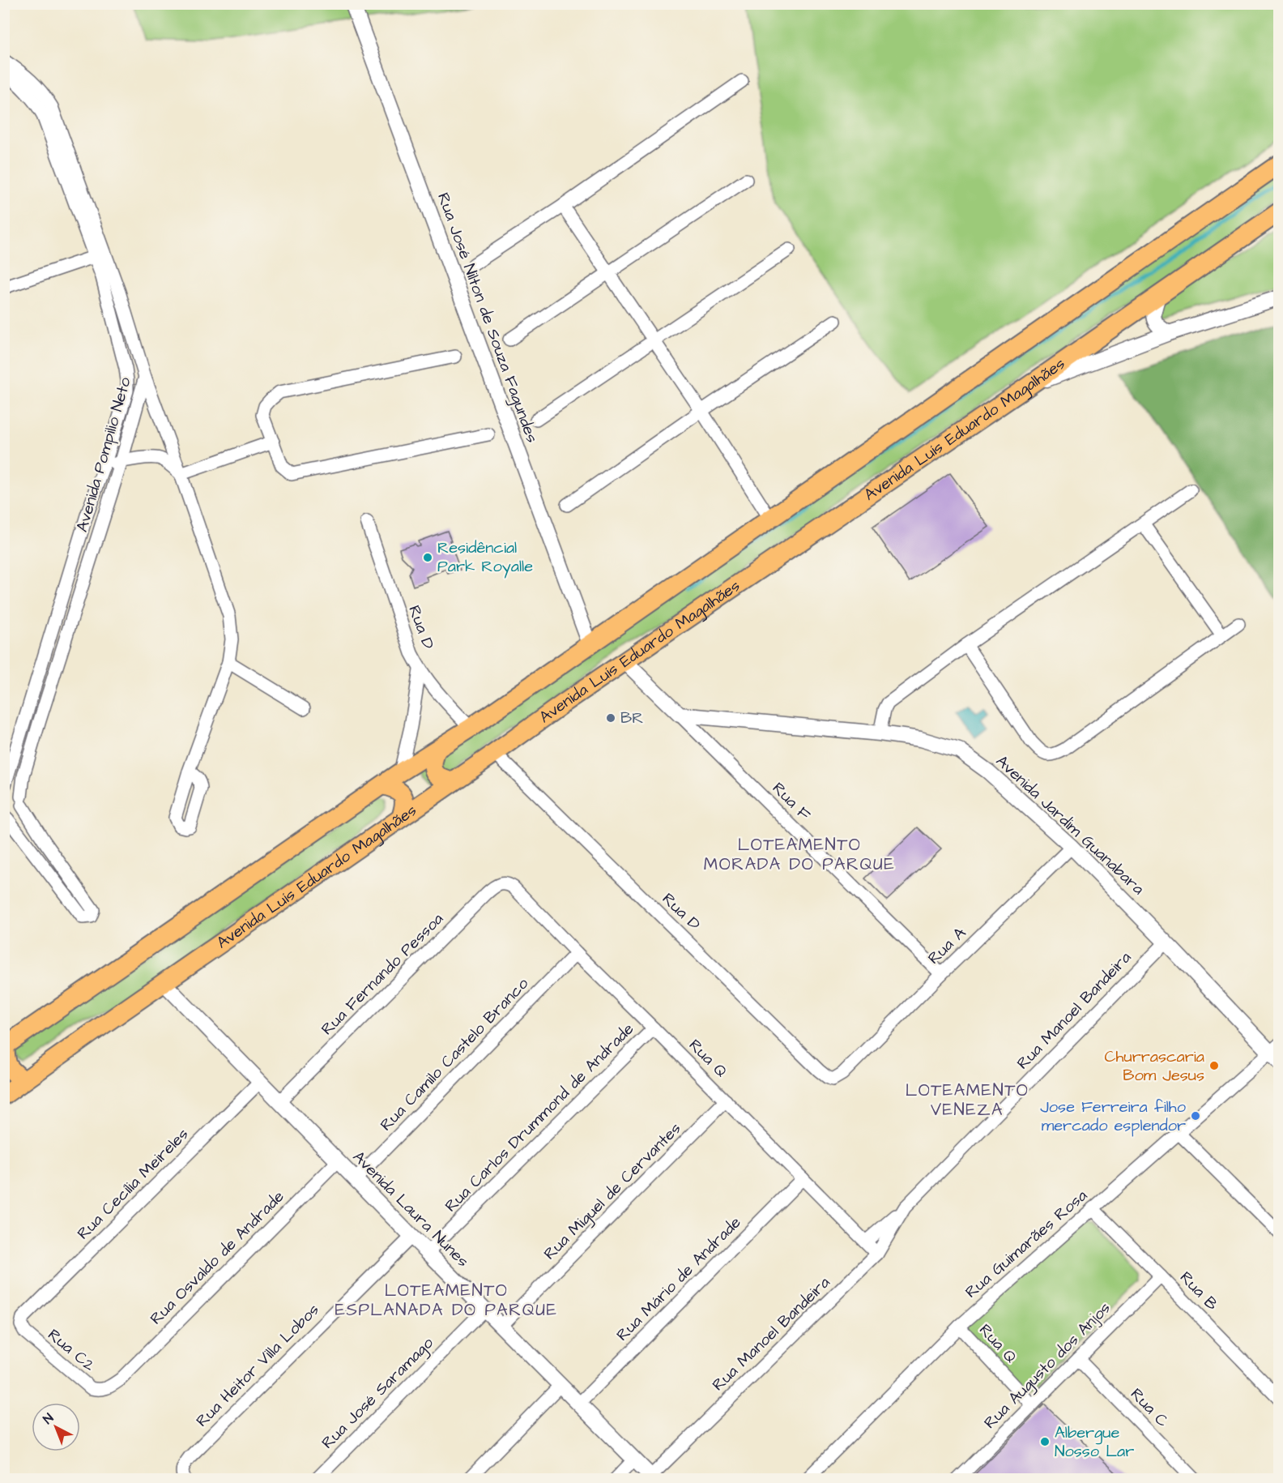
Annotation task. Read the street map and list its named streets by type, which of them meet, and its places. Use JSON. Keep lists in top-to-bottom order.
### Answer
{
  "streets": {
    "main road": ["Avenida Luís Eduardo Magalhães"],
    "street": [
      "Rua José Nilton de Souza Fagundes",
      "Avenida Pompilio Neto",
      "Rua D",
      "Rua F",
      "Avenida Jardim Guanabara",
      "Rua A",
      "Rua Fernando Pessoa",
      "Rua Manoel Bandeira",
      "Rua Camilo Castelo Branco",
      "Rua Q",
      "Rua Carlos Drummond de Andrade",
      "Rua Cecília Meireles",
      "Rua Miguel de Cervantes",
      "Avenida Laura Nunes",
      "Rua Guimarães Rosa",
      "Rua Osvaldo de Andrade",
      "Rua Mário de Andrade",
      "Rua B",
      "Rua C2",
      "Rua Heitor Villa Lobos",
      "Rua Augusto dos Anjos",
      "Rua José Saramago",
      "Rua C"
    ]
  },
  "crossings": [
    ["Avenida Luís Eduardo Magalhães", "Rua D"],
    ["Avenida Luís Eduardo Magalhães", "Avenida Laura Nunes"],
    ["Rua D", "Rua A"],
    ["Rua F", "Avenida Jardim Guanabara"],
    ["Rua F", "Rua A"],
    ["Avenida Jardim Guanabara", "Rua A"],
    ["Avenida Jardim Guanabara", "Rua Manoel Bandeira"],
    ["Avenida Jardim Guanabara", "Rua Guimarães Rosa"],
    ["Rua Fernando Pessoa", "Rua Q"],
    ["Rua Fernando Pessoa", "Avenida Laura Nunes"],
    ["Rua Manoel Bandeira", "Rua Q"],
    ["Rua Manoel Bandeira", "Avenida Laura Nunes"],
    ["Rua Camilo Castelo Branco", "Rua Q"],
    ["Rua Camilo Castelo Branco", "Avenida Laura Nunes"],
    ["Rua Q", "Rua Carlos Drummond de Andrade"],
    ["Rua Q", "Rua Miguel de Cervantes"],
    ["Rua Q", "Rua Guimarães Rosa"],
    ["Rua Q", "Rua Mário de Andrade"],
    ["Rua Q", "Rua Augusto dos Anjos"],
    ["Rua Carlos Drummond de Andrade", "Avenida Laura Nunes"],
    ["Rua Cecília Meireles", "Avenida Laura Nunes"],
    ["Rua Cecília Meireles", "Rua C2"],
    ["Rua Miguel de Cervantes", "Avenida Laura Nunes"],
    ["Avenida Laura Nunes", "Rua Osvaldo de Andrade"],
    ["Avenida Laura Nunes", "Rua Mário de Andrade"],
    ["Avenida Laura Nunes", "Rua Heitor Villa Lobos"],
    ["Avenida Laura Nunes", "Rua José Saramago"],
    ["Rua Guimarães Rosa", "Rua B"],
    ["Rua Osvaldo de Andrade", "Rua C2"],
    ["Rua B", "Rua Augusto dos Anjos"],
    ["Rua Augusto dos Anjos", "Rua C"]
  ],
  "districts": ["LOTEAMENTO MORADA DO PARQUE", "LOTEAMENTO VENEZA", "LOTEAMENTO ESPLANADA DO PARQUE"],
  "places": [
    "Residêncial Park Royalle",
    "BR",
    "Churrascaria Bom Jesus",
    "Jose Ferreira filho mercado esplendor",
    "Albergue Nosso Lar"
  ],
  "north": "top left"
}
